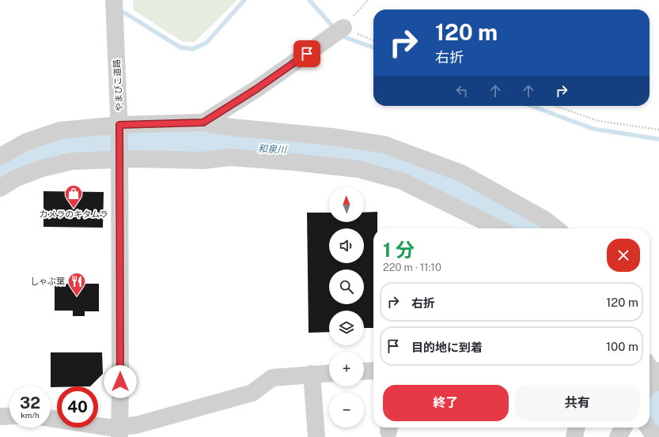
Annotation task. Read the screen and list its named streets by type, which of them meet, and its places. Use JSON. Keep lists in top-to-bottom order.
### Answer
{
  "streets": {
    "street": ["やまびこ道路"]
  },
  "water": ["和泉川"],
  "places": {
    "shop": ["カメラのキタムラ"],
    "restaurant": ["しゃぶ葉"]
  },
  "north": "top",
  "page": {
    "turn": ["120 m", "右折"],
    "map_buttons": ["+", "−"],
    "heading": ["1 分", "220 m · 11:10"],
    "list": [
      {
        "name": "右折",
        "value": "120 m"
      },
      {
        "name": "目的地に到着",
        "value": "100 m"
      }
    ],
    "buttons": ["終了", "共有"],
    "speed": "32 km/h",
    "limit": "40"
  }
}
